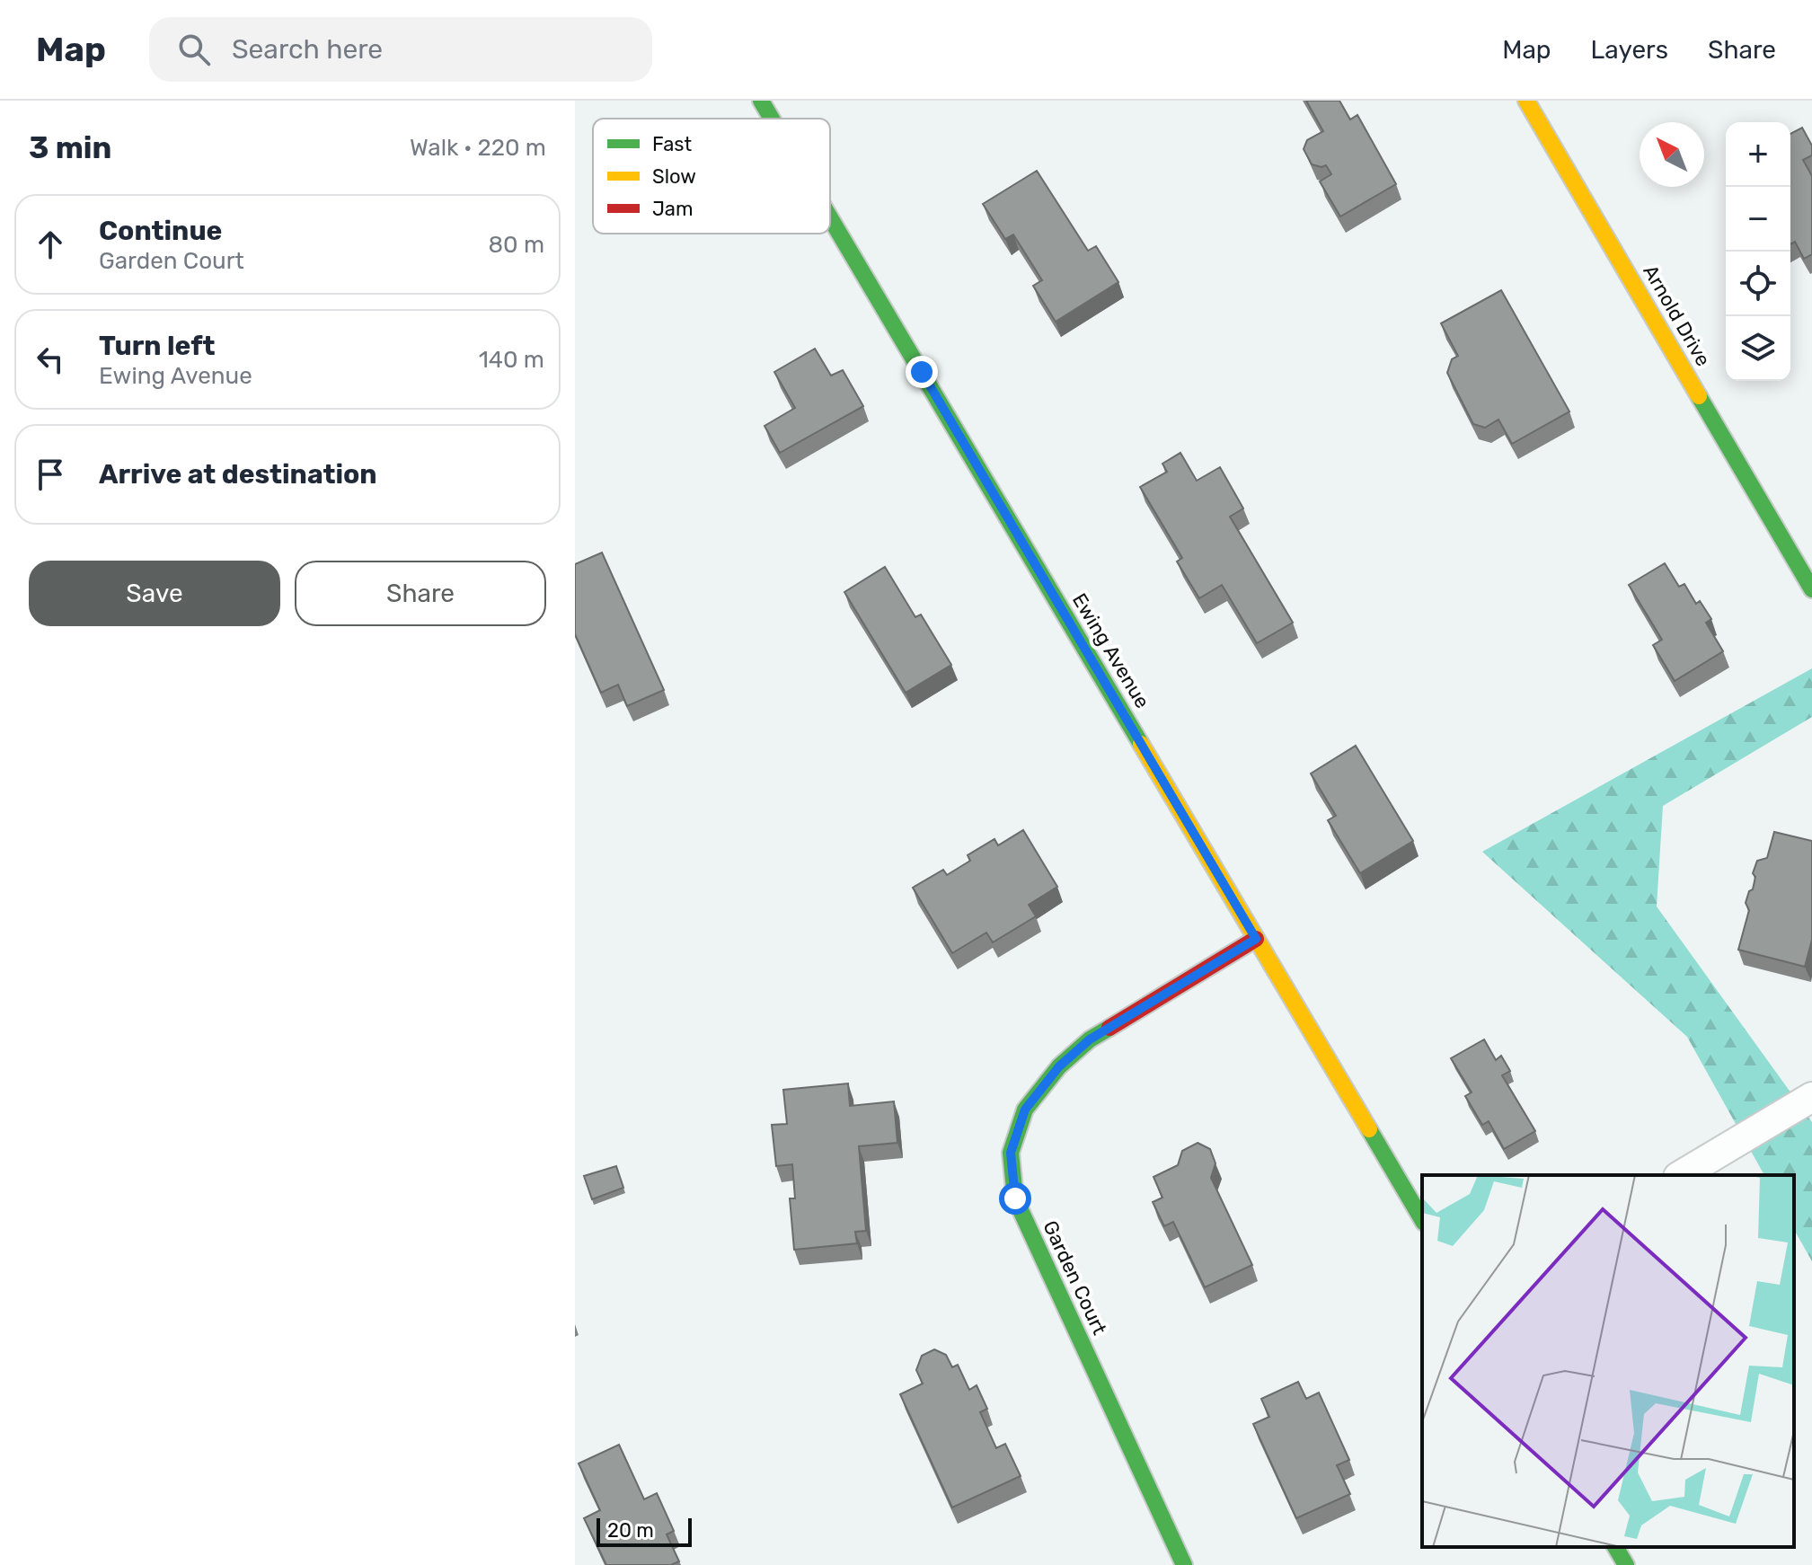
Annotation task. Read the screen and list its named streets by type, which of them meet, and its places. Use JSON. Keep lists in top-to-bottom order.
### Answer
{
  "streets": {
    "street": ["Arnold Drive", "Ewing Avenue", "Garden Court"]
  },
  "crossings": [
    ["Ewing Avenue", "Garden Court"]
  ],
  "legend": ["Fast", "Slow", "Jam"],
  "scale_bar": "20 m",
  "north": "top left",
  "page": {
    "header": "Map",
    "search": "Search here",
    "nav": ["Map", "Layers", "Share"],
    "heading": ["3 min", "Walk · 220 m"],
    "map_buttons": ["+", "−"],
    "list": [
      ["Continue", "Garden Court", "80 m"],
      ["Turn left", "Ewing Avenue", "140 m"],
      "Arrive at destination"
    ],
    "buttons": ["Save", "Share"],
    "scale": "20 m"
  }
}
